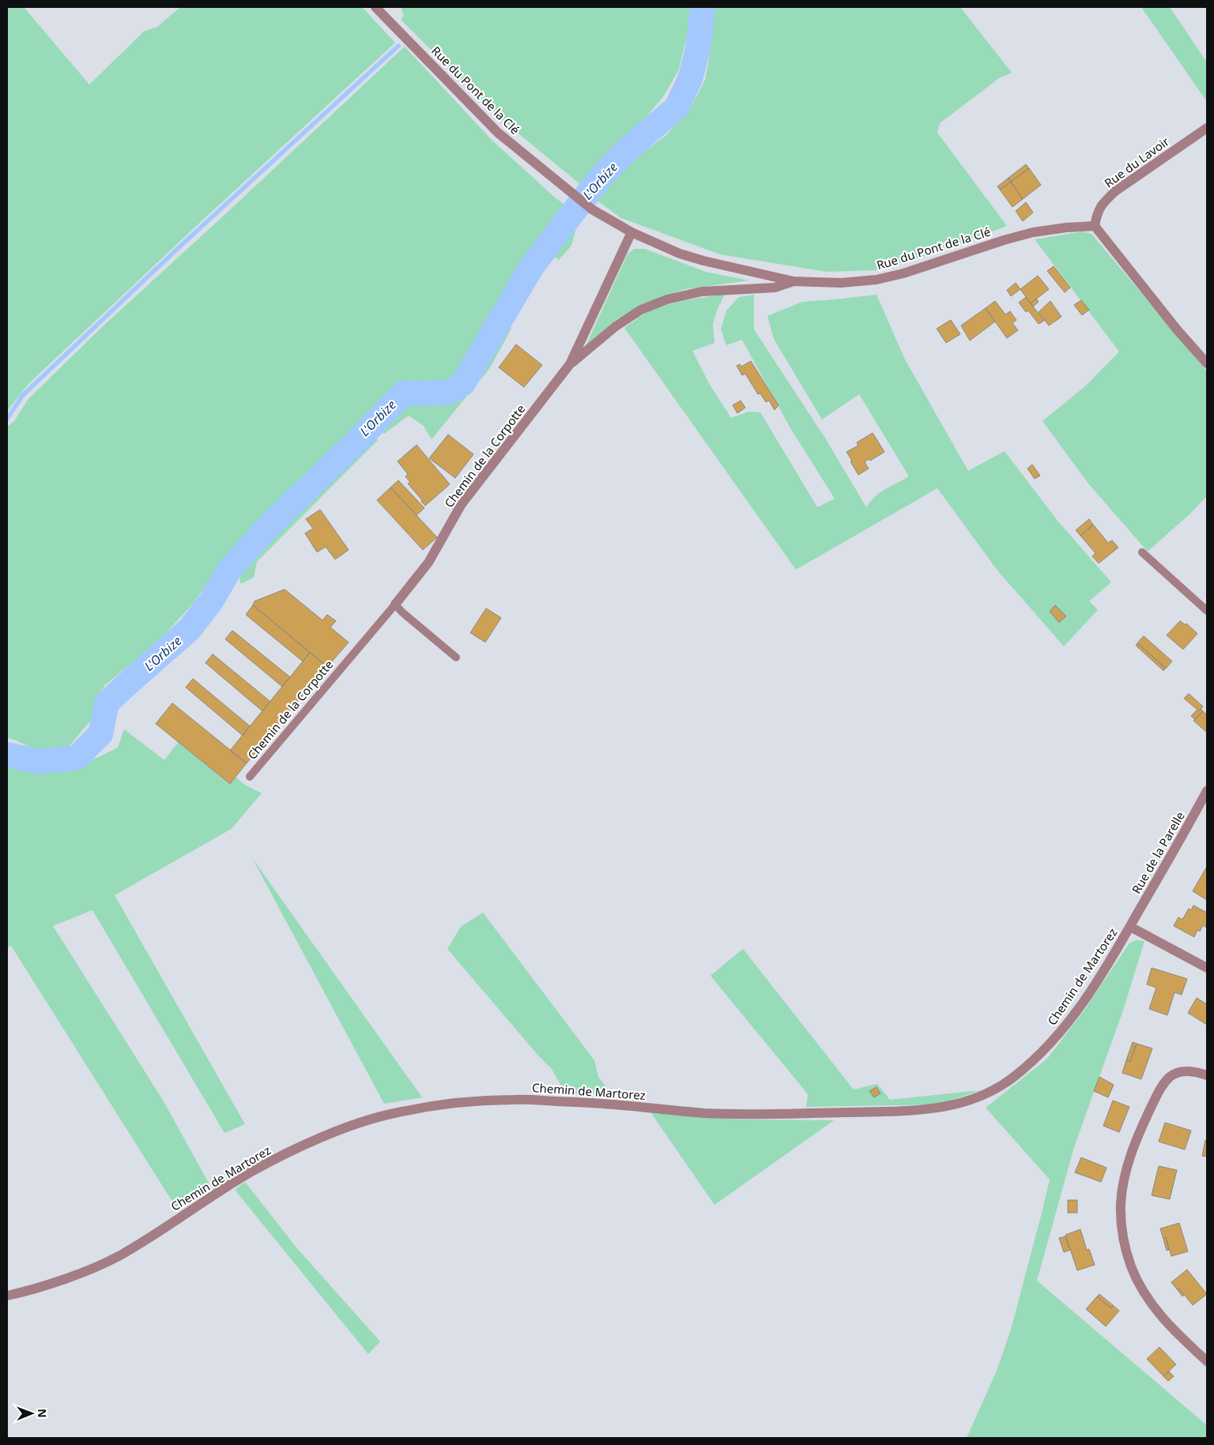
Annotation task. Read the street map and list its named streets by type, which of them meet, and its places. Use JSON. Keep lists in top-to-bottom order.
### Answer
{
  "streets": {
    "street": [
      "Rue du Pont de la Clé",
      "Rue du Lavoir",
      "Chemin de la Corpotte",
      "Rue de la Parelle",
      "Chemin de Martorez"
    ]
  },
  "crossings": [
    ["Rue du Pont de la Clé", "Rue du Lavoir"],
    ["Rue du Pont de la Clé", "Chemin de la Corpotte"],
    ["Rue de la Parelle", "Chemin de Martorez"]
  ],
  "water": ["L'Orbize"],
  "north": "right"
}
